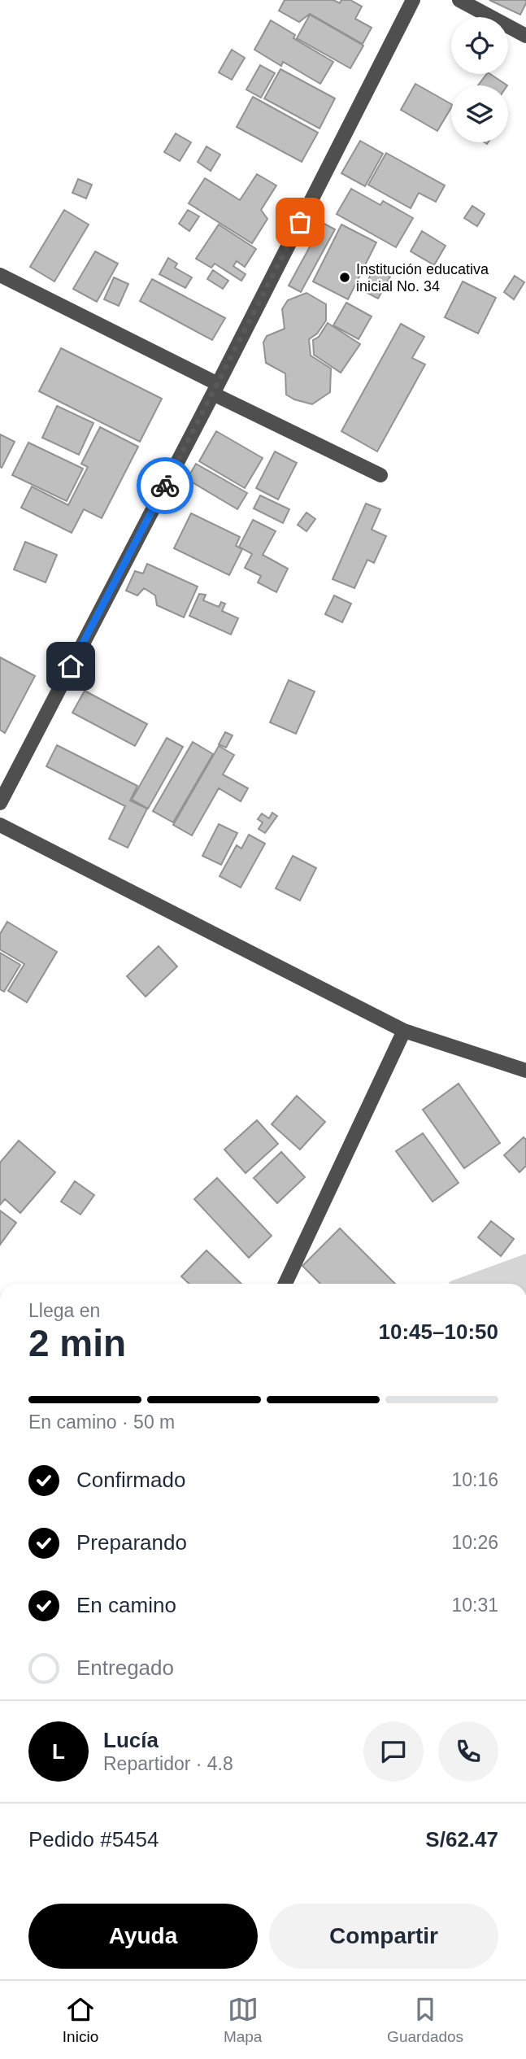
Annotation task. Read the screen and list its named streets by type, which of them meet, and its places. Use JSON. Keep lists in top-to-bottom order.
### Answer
{
  "places": ["Institución educativa inicial No. 34"],
  "page": {
    "heading": ["2 min", "Llega en", "10:45–10:50"],
    "panel": [
      "Lucía",
      "Repartidor · 4.8",
      "Pedido #5454",
      "S/62.47"
    ],
    "bar": "En camino · 50 m",
    "list": [
      ["Confirmado", "10:16"],
      ["Preparando", "10:26"],
      ["En camino", "10:31"],
      "Entregado"
    ],
    "round": "L",
    "buttons": ["Ayuda", "Compartir"],
    "tabs": ["Inicio", "Mapa", "Guardados"]
  }
}
